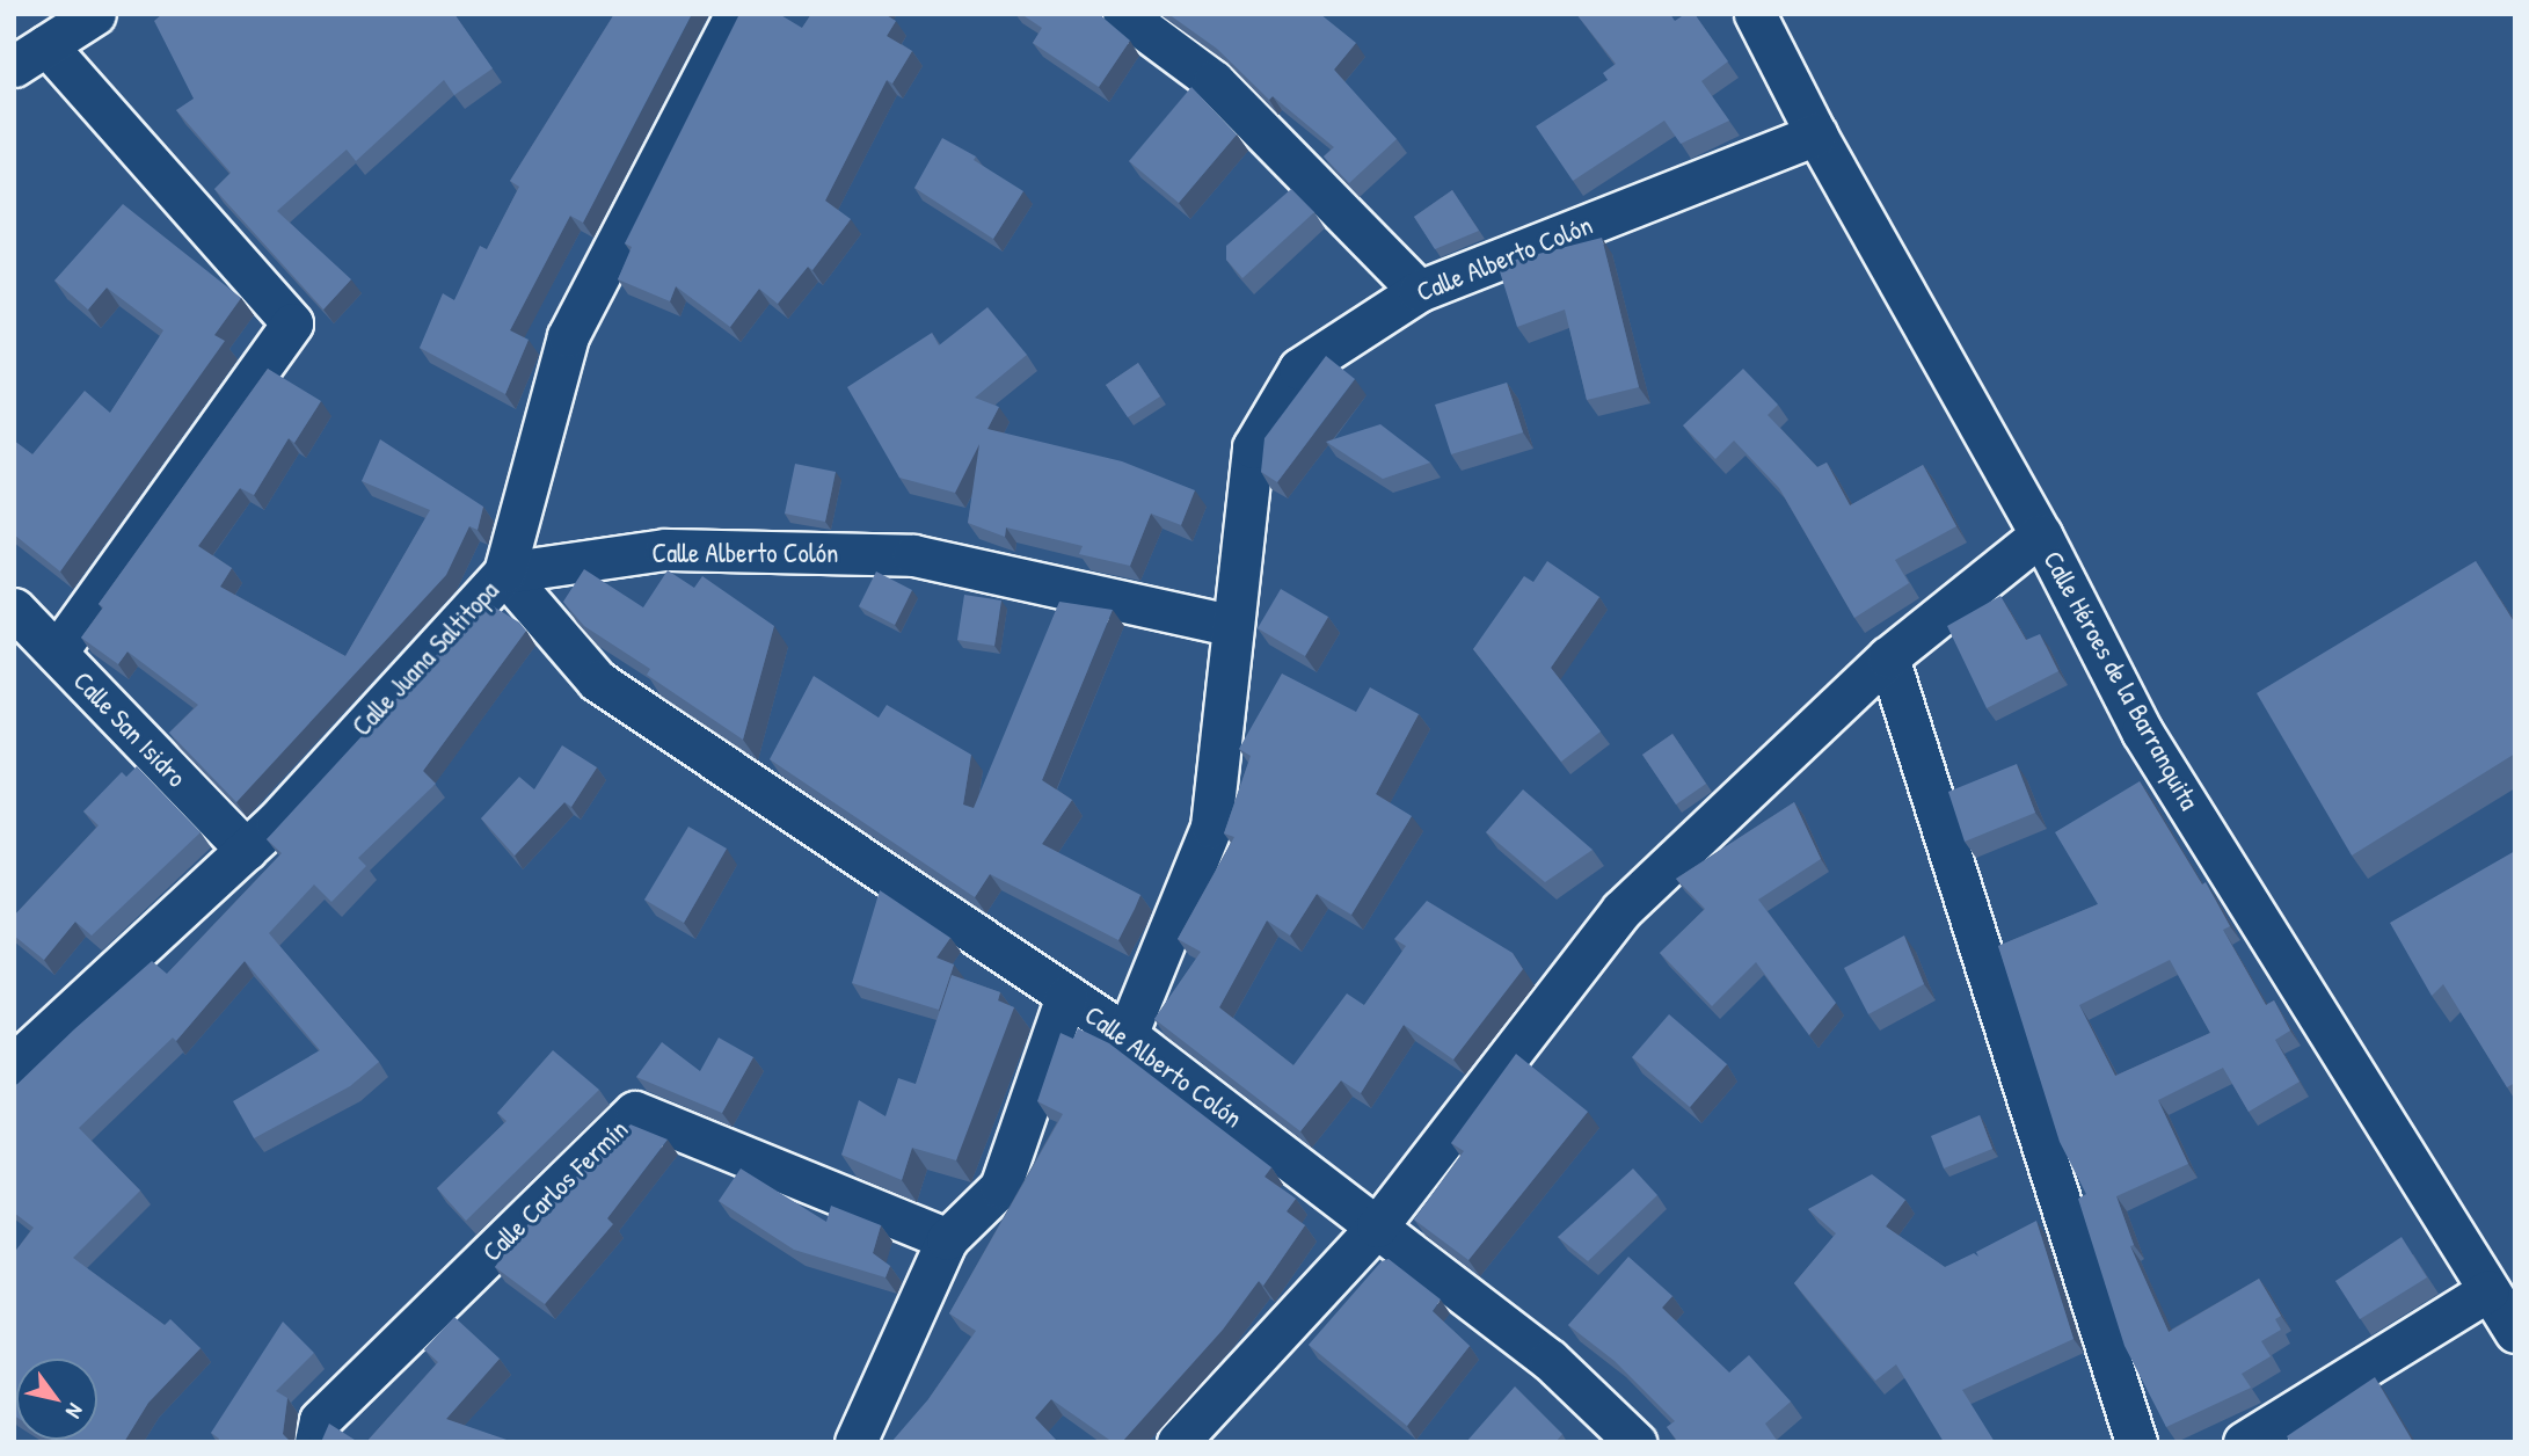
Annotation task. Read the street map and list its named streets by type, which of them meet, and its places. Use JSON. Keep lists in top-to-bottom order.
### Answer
{
  "streets": {
    "street": [
      "Calle Alberto Colón",
      "Calle Juana Saltitopa",
      "Calle Héroes de la Barranquita",
      "Calle San Isidro",
      "Calle Carlos Fermín"
    ]
  },
  "crossings": [
    ["Calle Alberto Colón", "Calle Juana Saltitopa"],
    ["Calle Alberto Colón", "Calle Héroes de la Barranquita"],
    ["Calle Juana Saltitopa", "Calle San Isidro"]
  ],
  "north": "bottom right"
}
